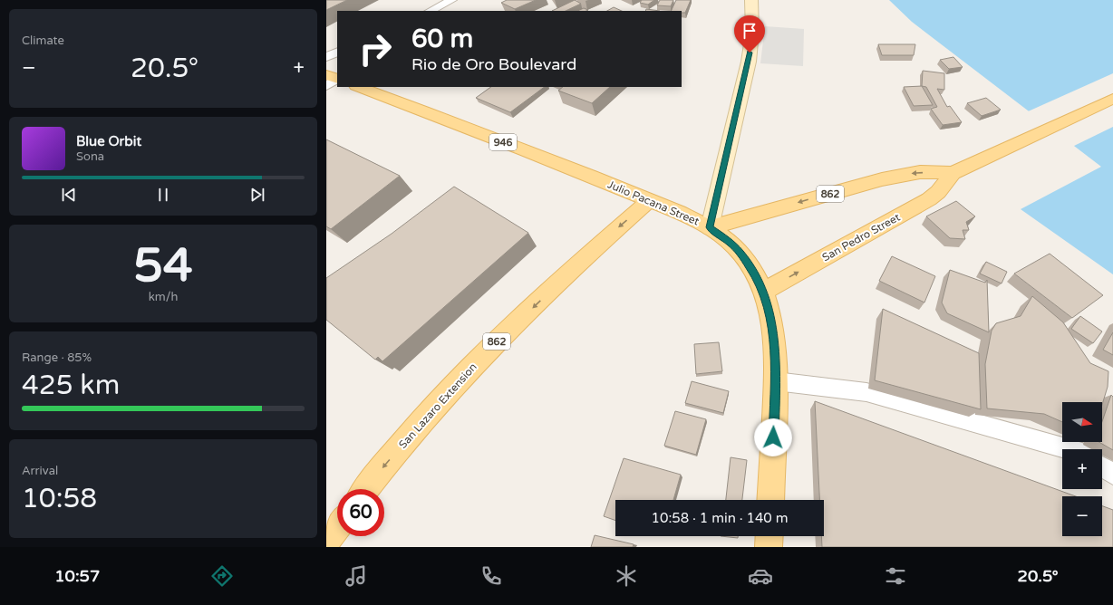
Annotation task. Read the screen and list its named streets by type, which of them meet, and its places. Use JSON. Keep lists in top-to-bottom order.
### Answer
{
  "streets": {
    "main road": [
      "946",
      "862",
      "Julio Pacana Street",
      "San Pedro Street",
      "San Lazaro Extension"
    ]
  },
  "crossings": [
    ["Julio Pacana Street", "San Pedro Street"],
    ["Julio Pacana Street", "San Lazaro Extension"]
  ],
  "one_way": ["San Lazaro Extension"],
  "north": "right",
  "page": {
    "tile": [
      "Climate",
      ["54", "km/h"],
      ["Range · 85%", "425 km"],
      ["Arrival", "10:58"]
    ],
    "turn": ["60 m", "Rio de Oro Boulevard"],
    "heat": ["−", "20.5°", "+"],
    "song": ["Blue Orbit", "Sona"],
    "map_buttons": ["+", "−"],
    "limit": "60",
    "trip": "10:58 · 1 min · 140 m",
    "tabs": ["10:57", "20.5°"]
  }
}
